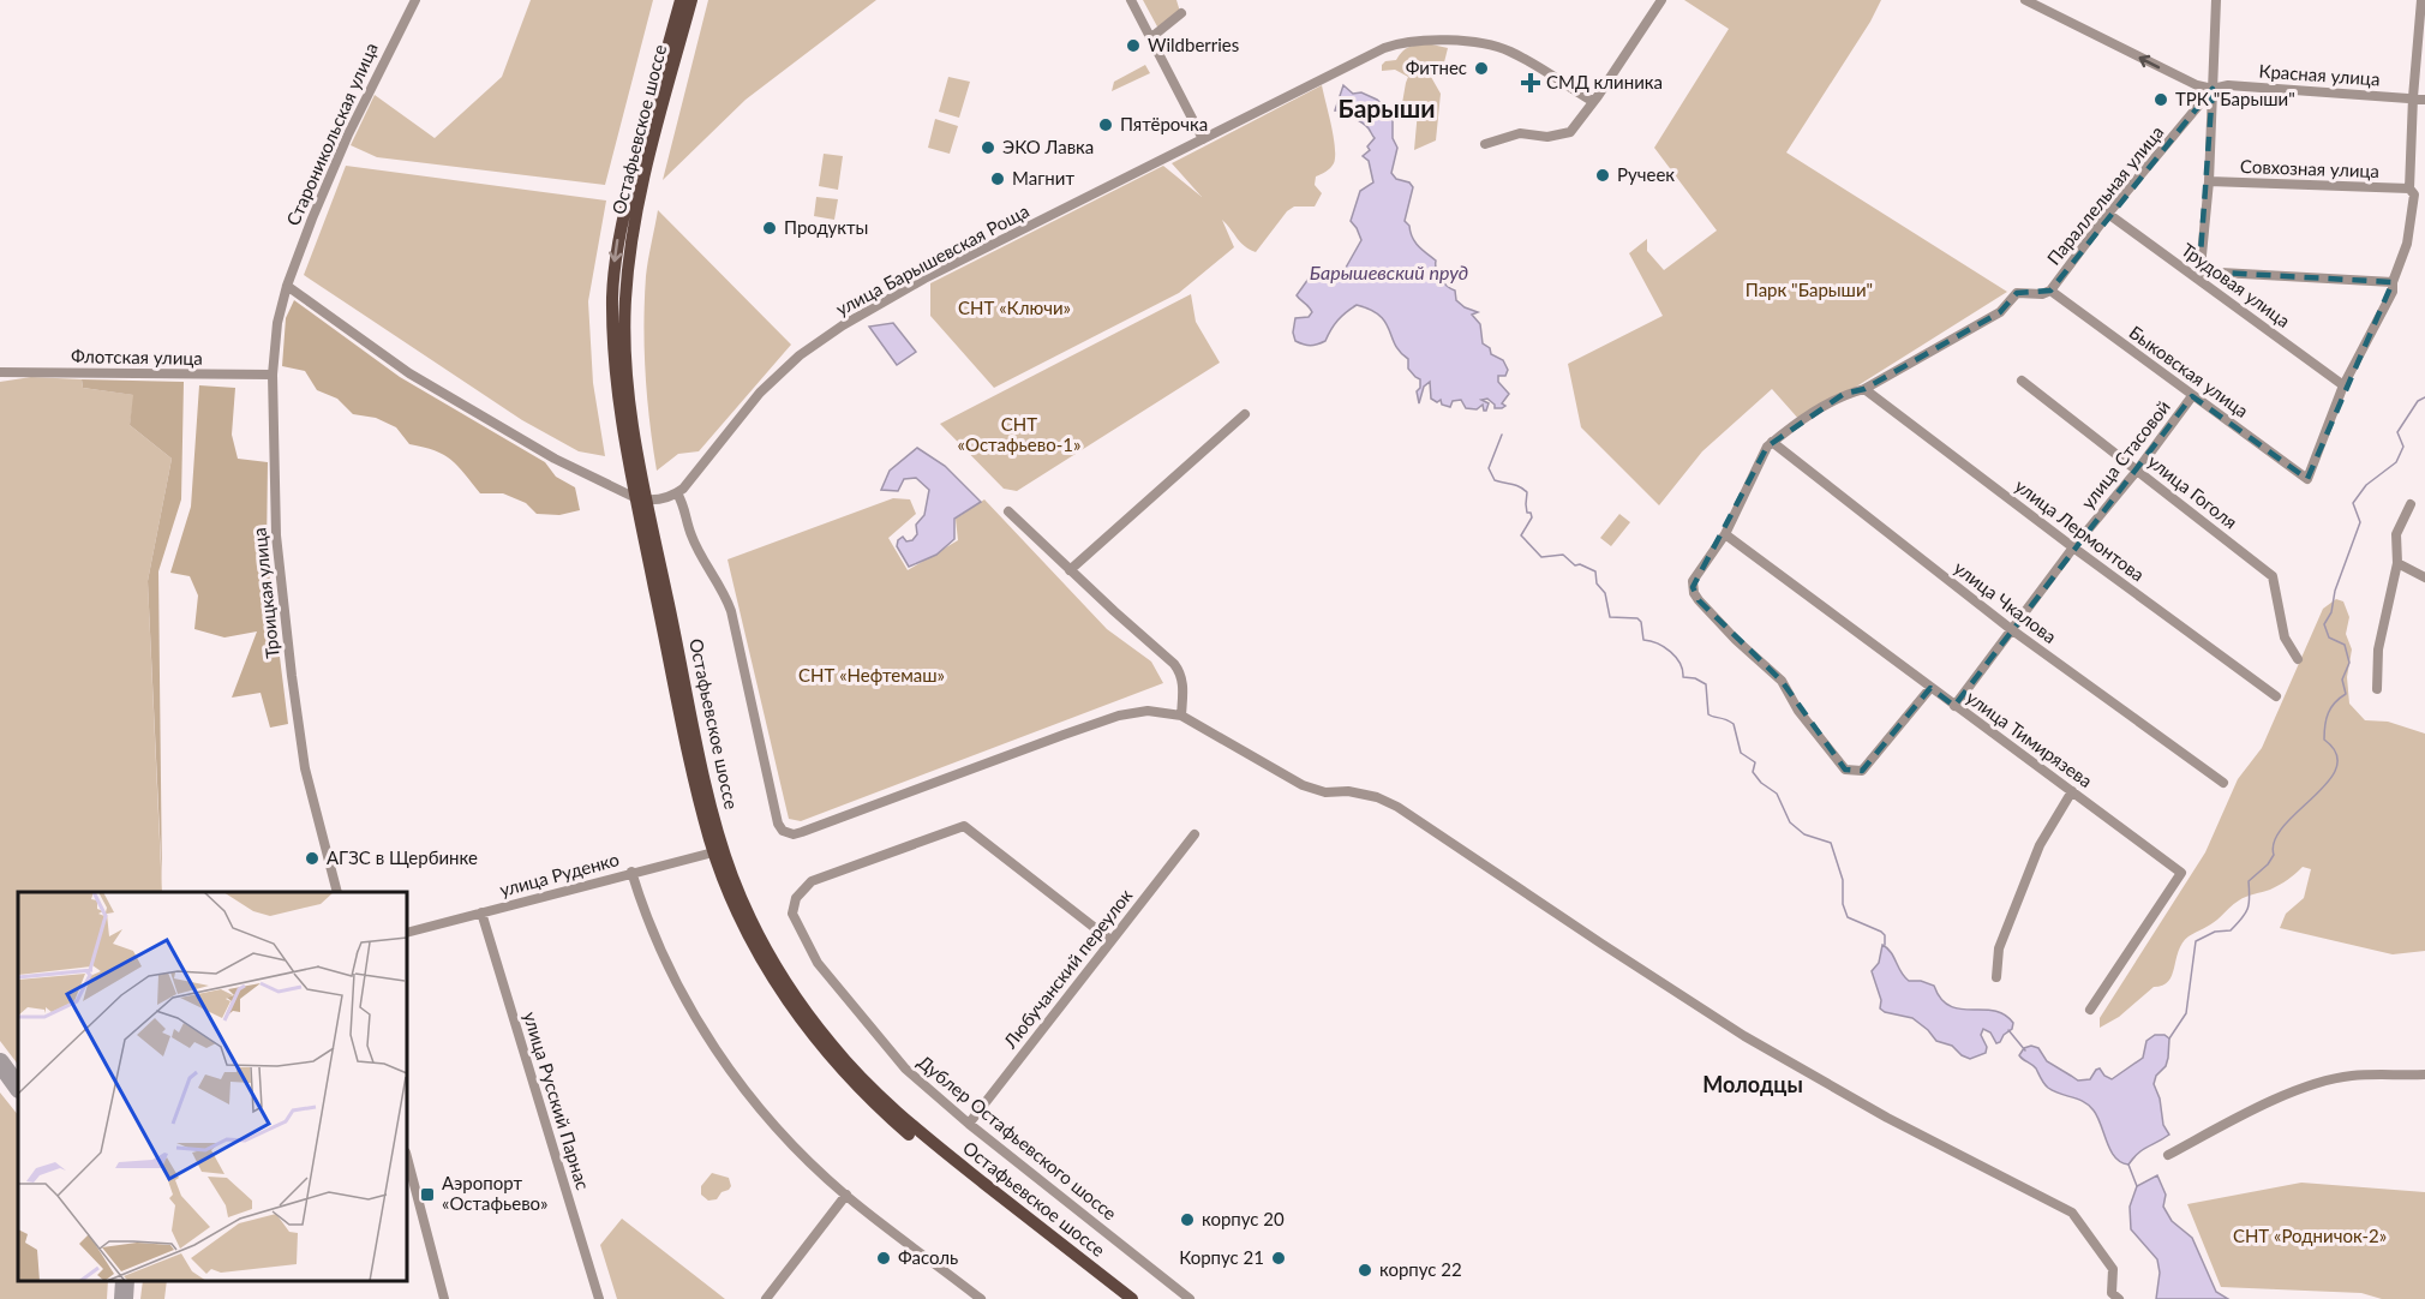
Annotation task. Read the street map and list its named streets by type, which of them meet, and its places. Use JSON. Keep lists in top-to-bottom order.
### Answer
{
  "streets": {
    "main road": ["Остафьевское шоссе"],
    "street": [
      "Красная улица",
      "Староникольская улица",
      "Совхозная улица",
      "Параллельная улица",
      "улица Барышевская Роща",
      "Трудовая улица",
      "Флотская улица",
      "Быковская улица",
      "улица Стасовой",
      "улица Гоголя",
      "улица Лермонтова",
      "Троицкая улица",
      "улица Чкалова",
      "улица Тимирязева",
      "улица Руденко",
      "Любучанский переулок",
      "улица Русский Парнас",
      "Дублер Остафьевского шоссе"
    ]
  },
  "crossings": [
    ["Красная улица", "Параллельная улица"],
    ["Остафьевское шоссе", "улица Руденко"],
    ["Староникольская улица", "Троицкая улица"],
    ["Параллельная улица", "Трудовая улица"],
    ["Параллельная улица", "Быковская улица"],
    ["Трудовая улица", "Быковская улица"],
    ["Флотская улица", "Троицкая улица"],
    ["Быковская улица", "улица Стасовой"],
    ["улица Стасовой", "улица Гоголя"],
    ["улица Стасовой", "улица Лермонтова"],
    ["улица Стасовой", "улица Чкалова"],
    ["улица Стасовой", "улица Тимирязева"],
    ["улица Руденко", "улица Русский Парнас"],
    ["Любучанский переулок", "Дублер Остафьевского шоссе"]
  ],
  "districts": ["Барыши", "Молодцы"],
  "water": ["Барышевский пруд"],
  "parks": [
    "Парк \"Барыши\"",
    "СНТ «Ключи»",
    "СНТ «Остафьево-1»",
    "СНТ «Нефтемаш»",
    "СНТ «Родничок-2»"
  ],
  "places": {
    "other": [
      "Wildberries",
      "Фитнес",
      "ТРК \"Барыши\"",
      "Пятёрочка",
      "ЭКО Лавка",
      "Ручеек",
      "Магнит",
      "Продукты",
      "АГЗС в Щербинке",
      "корпус 20",
      "Фасоль",
      "Корпус 21",
      "корпус 22"
    ],
    "health": ["СМД клиника"],
    "transit": ["Аэропорт «Остафьево»"]
  }
}
